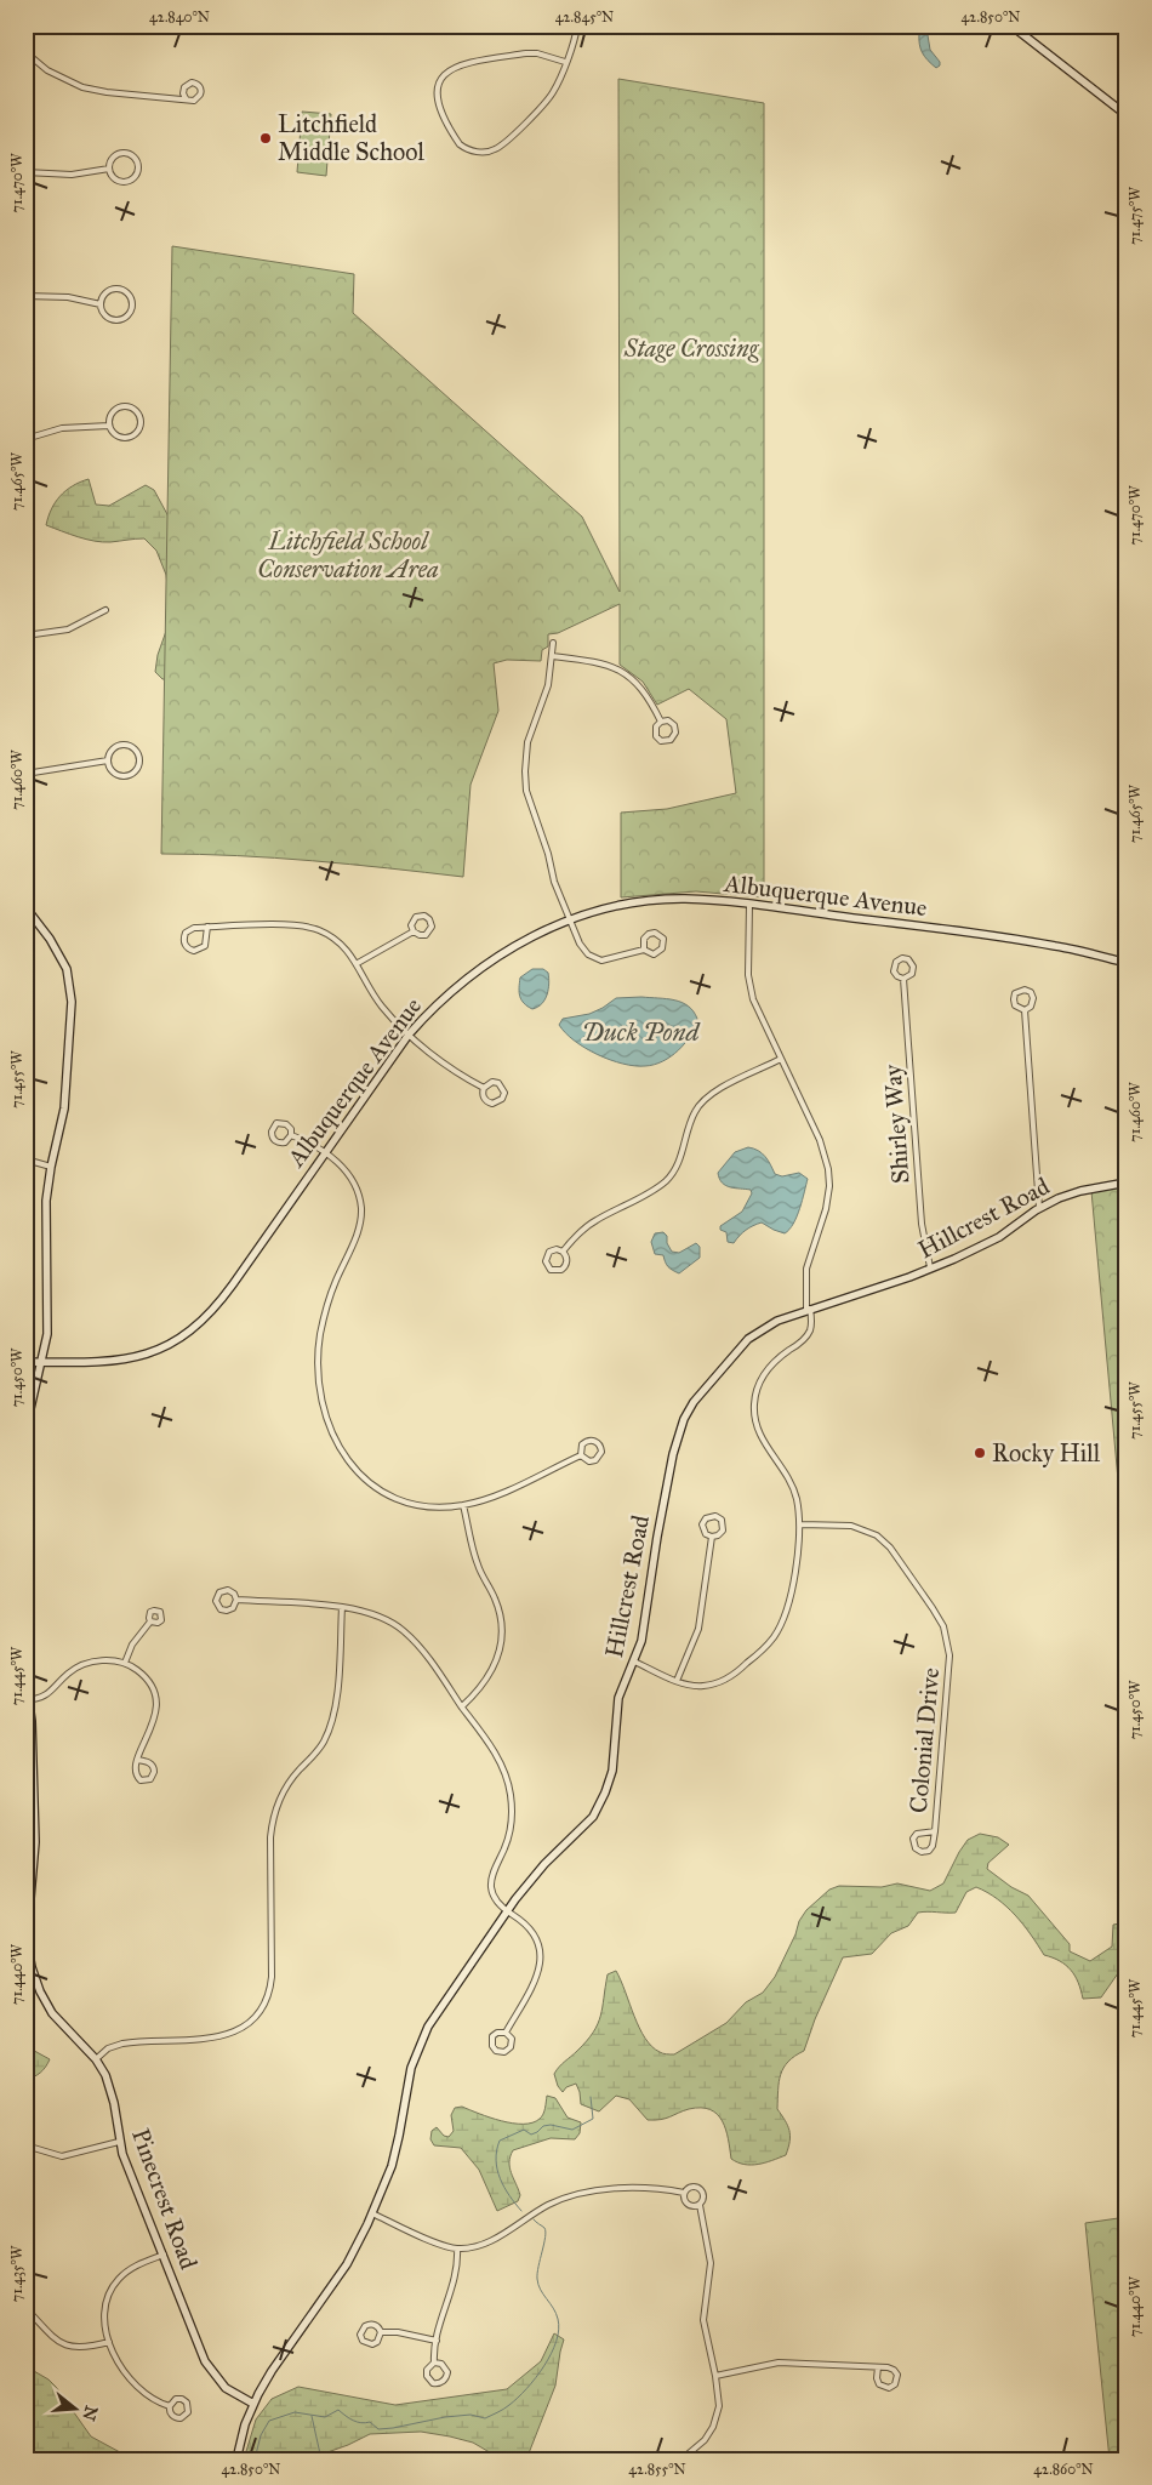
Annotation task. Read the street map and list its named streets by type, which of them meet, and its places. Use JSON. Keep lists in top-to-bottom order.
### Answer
{
  "streets": {
    "street": [
      "Albuquerque Avenue",
      "Shirley Way",
      "Hillcrest Road",
      "Colonial Drive",
      "Pinecrest Road"
    ]
  },
  "crossings": [
    ["Shirley Way", "Hillcrest Road"],
    ["Hillcrest Road", "Pinecrest Road"]
  ],
  "water": ["Duck Pond"],
  "parks": ["Stage Crossing", "Litchfield School Conservation Area"],
  "places": ["Litchfield Middle School", "Rocky Hill"],
  "north": "right",
  "coordinates": [
    "42.840°N",
    "42.845°N",
    "42.850°N",
    "71.470°W",
    "71.475°W",
    "71.465°W",
    "71.460°W",
    "71.455°W",
    "71.450°W",
    "71.445°W",
    "71.440°W",
    "71.435°W",
    "42.855°N",
    "42.860°N"
  ]
}
